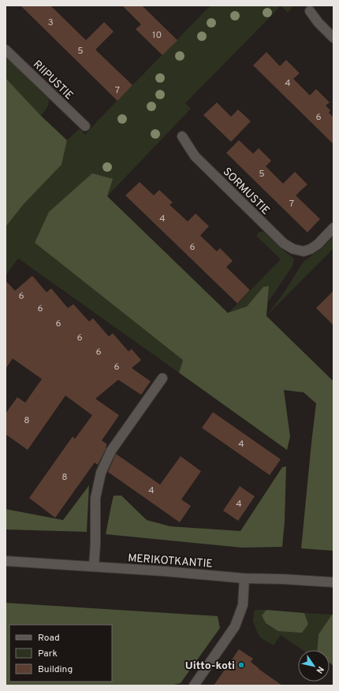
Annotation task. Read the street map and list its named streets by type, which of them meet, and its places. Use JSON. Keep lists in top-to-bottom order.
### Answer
{
  "streets": {
    "street": ["RIIPUSTIE", "SORMUSTIE", "MERIKOTKANTIE"]
  },
  "places": ["Uitto-koti"],
  "house_numbers": [
    "3",
    "10",
    "5",
    "4",
    "7",
    "6",
    "5",
    "7",
    "4",
    "6",
    "6",
    "6",
    "6",
    "6",
    "6",
    "6",
    "8",
    "4",
    "8",
    "4",
    "4"
  ],
  "legend": ["Road", "Park", "Building"],
  "north": "bottom right"
}
